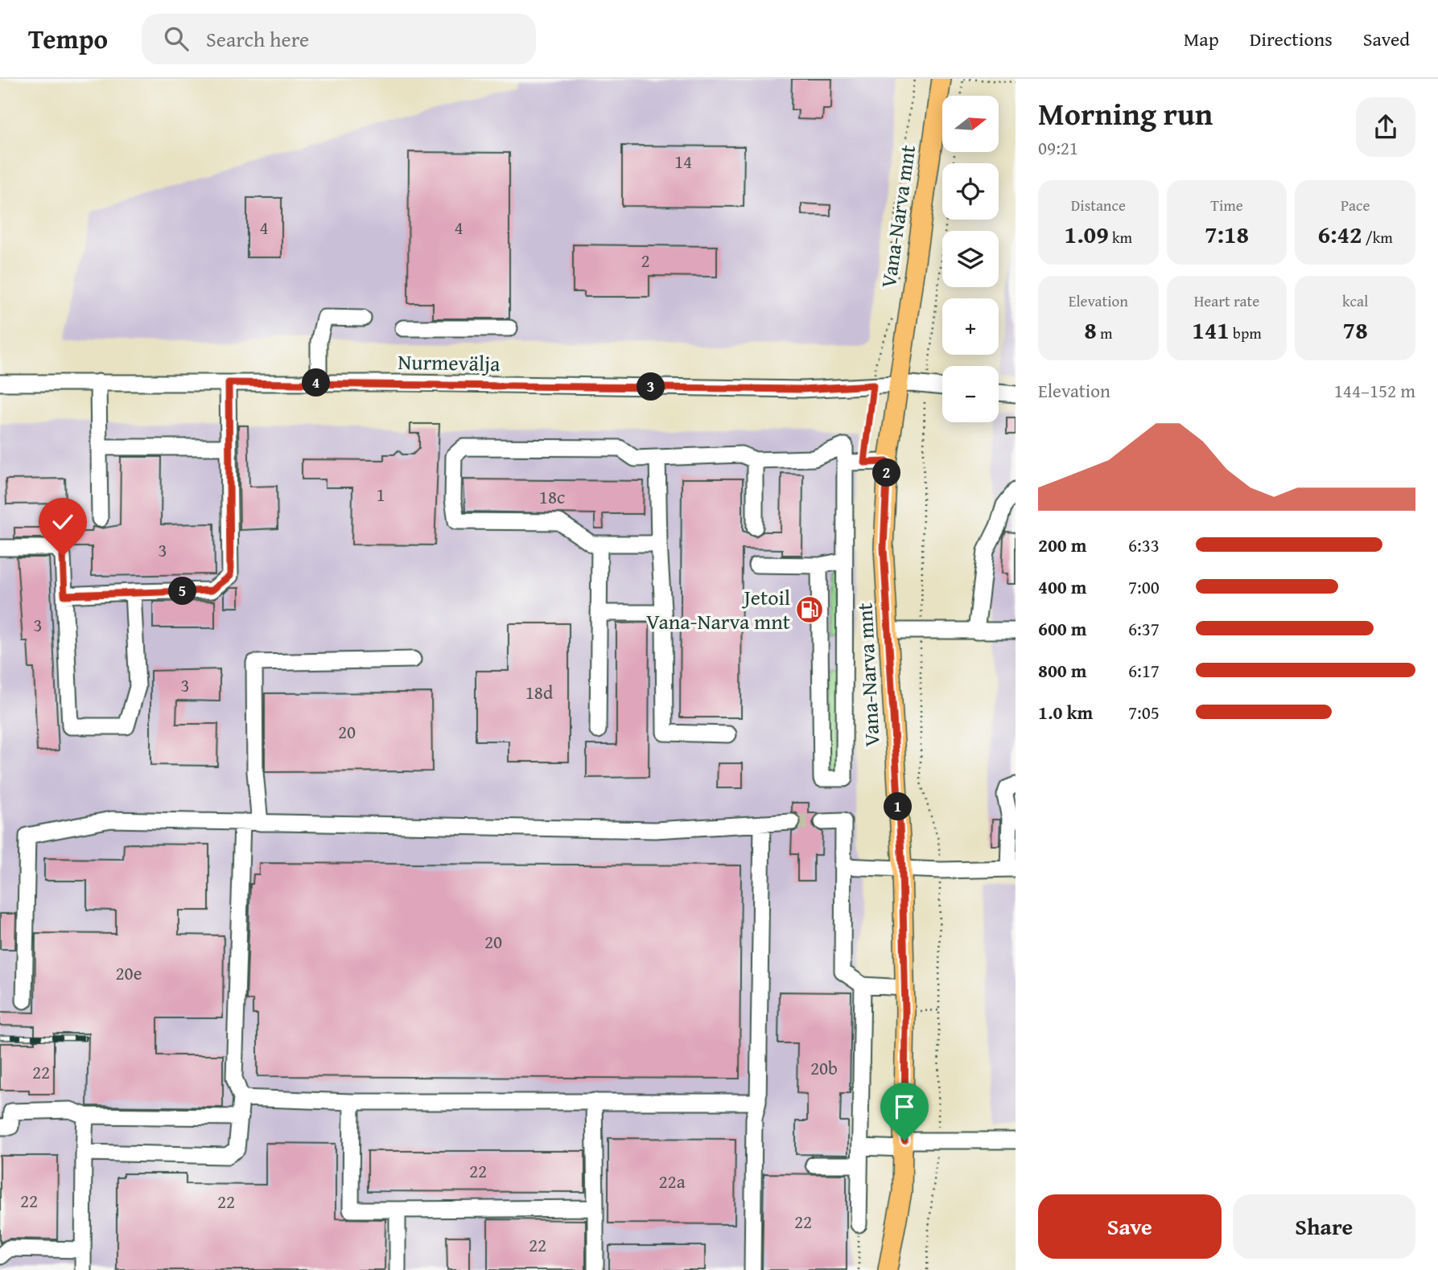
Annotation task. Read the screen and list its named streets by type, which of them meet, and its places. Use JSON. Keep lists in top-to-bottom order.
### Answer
{
  "streets": {
    "main road": ["Vana-Narva mnt"],
    "street": ["Nurmevälja"]
  },
  "crossings": [
    ["Vana-Narva mnt", "Nurmevälja"]
  ],
  "places": {
    "fuel station": ["Jetoil Vana-Narva mnt"]
  },
  "house_numbers": [
    "14",
    "4",
    "4",
    "2",
    "1",
    "18c",
    "3",
    "3",
    "3",
    "18d",
    "20",
    "20",
    "20e",
    "20b",
    "22",
    "22",
    "22a",
    "22",
    "22",
    "22",
    "22"
  ],
  "north": "right",
  "page": {
    "header": "Tempo",
    "search": "Search here",
    "nav": ["Map", "Directions", "Saved"],
    "heading": ["Morning run", "09:21"],
    "map_buttons": ["+", "−"],
    "stats": [
      ["Distance", "1.09 km"],
      ["Time", "7:18"],
      ["Pace", "6:42 /km"],
      ["Elevation", "8 m"],
      ["Heart rate", "141 bpm"],
      ["kcal", "78"]
    ],
    "chart": ["Elevation", "144–152 m"],
    "pins": [
      "4",
      "3",
      "2",
      "5",
      "1"
    ],
    "list": [
      {
        "name": "200 m",
        "note": "6:33"
      },
      {
        "name": "400 m",
        "note": "7:00"
      },
      {
        "name": "600 m",
        "note": "6:37"
      },
      {
        "name": "800 m",
        "note": "6:17"
      },
      {
        "name": "1.0 km",
        "note": "7:05"
      }
    ],
    "buttons": ["Save", "Share"]
  }
}
